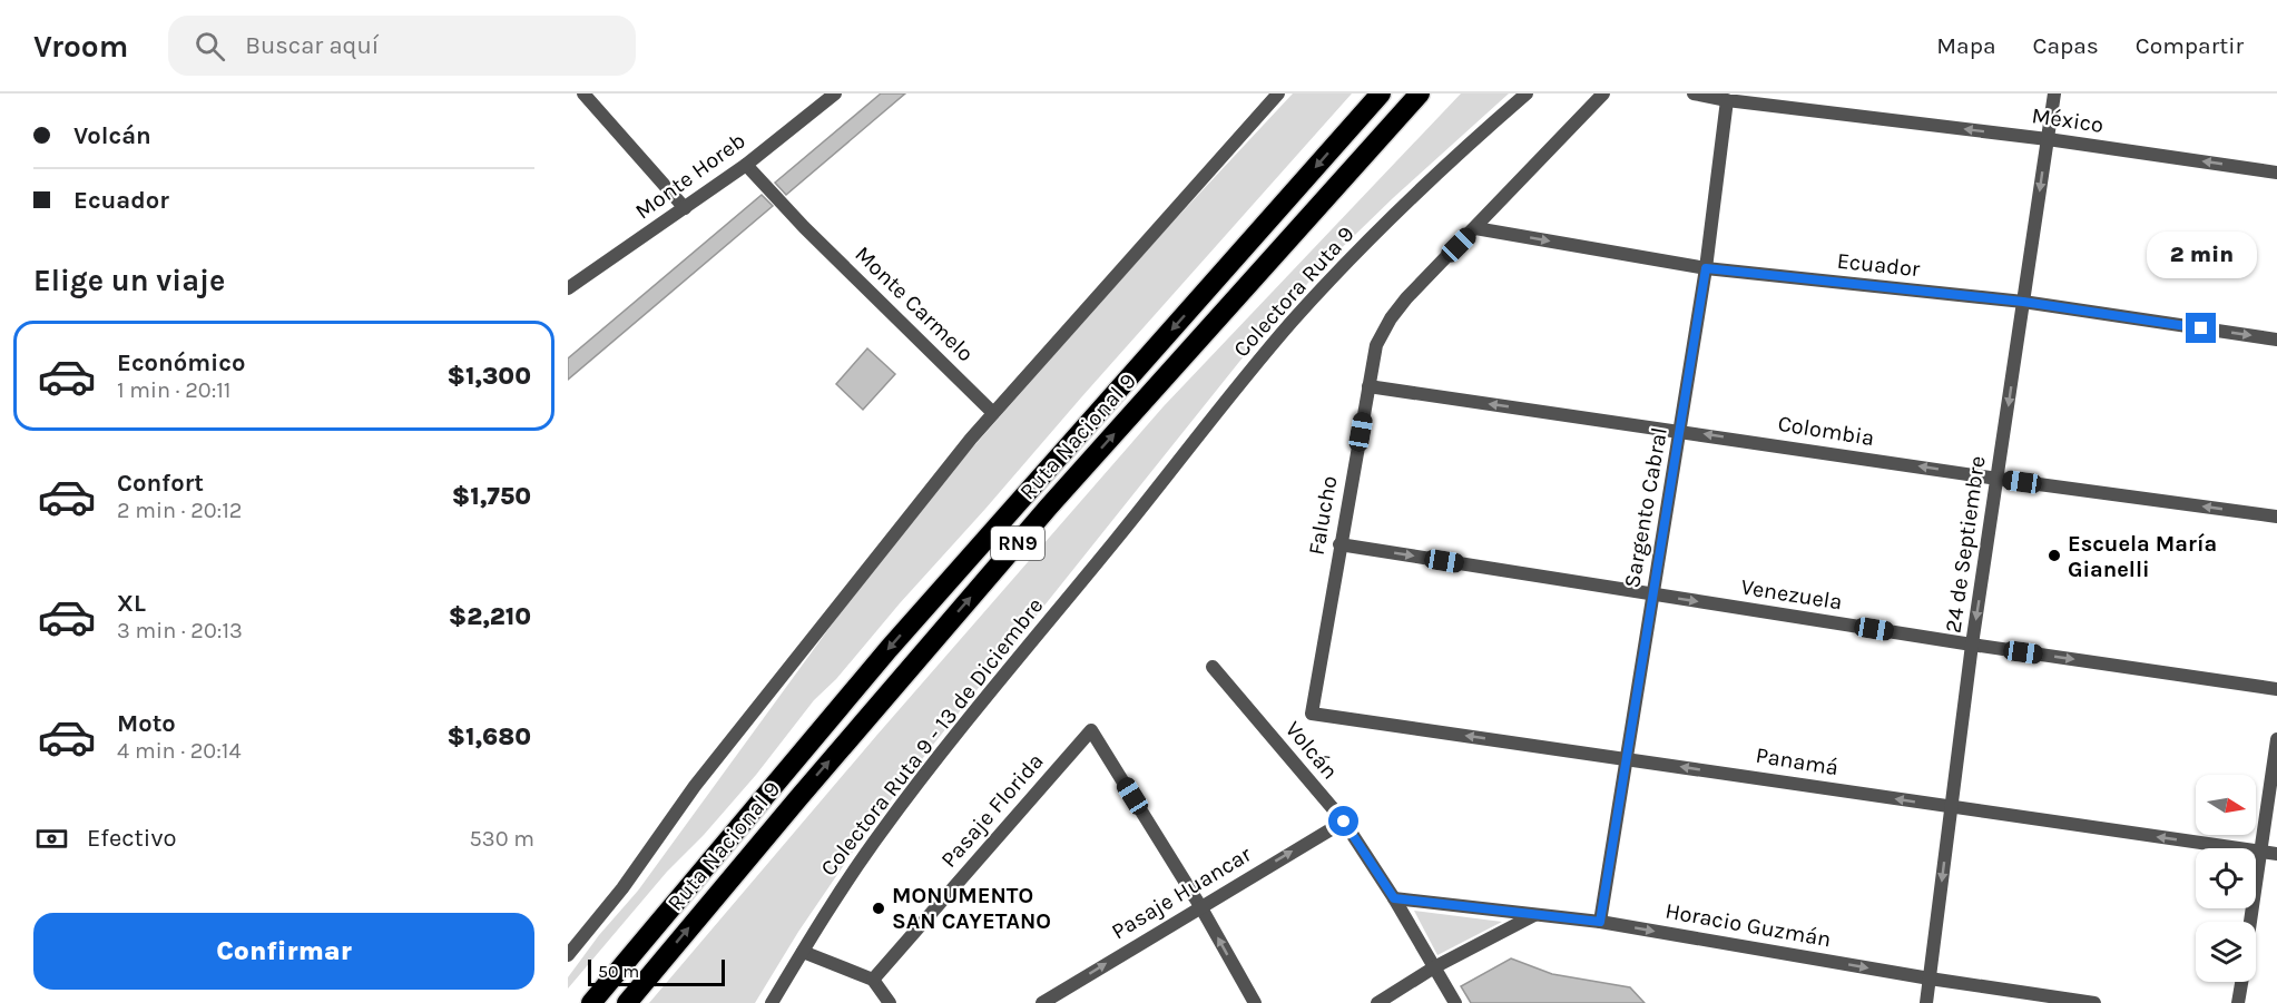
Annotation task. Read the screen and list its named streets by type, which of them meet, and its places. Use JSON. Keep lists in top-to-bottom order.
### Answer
{
  "streets": {
    "highway": ["Ruta Nacional 9", "RN9"],
    "street": [
      "México",
      "Monte Horeb",
      "Ecuador",
      "Colectora Ruta 9",
      "Monte Carmelo",
      "Colombia",
      "Sargento Cabral",
      "Falucho",
      "24 de Septiembre",
      "Venezuela",
      "Colectora Ruta 9 - 13 de Diciembre",
      "Volcán",
      "Panamá",
      "Pasaje Florida",
      "Pasaje Huancar",
      "Horacio Guzmán"
    ]
  },
  "crossings": [
    ["México", "Sargento Cabral"],
    ["México", "24 de Septiembre"],
    ["Monte Horeb", "Monte Carmelo"],
    ["Ecuador", "Sargento Cabral"],
    ["Ecuador", "Falucho"],
    ["Ecuador", "24 de Septiembre"],
    ["Colectora Ruta 9", "Colectora Ruta 9 - 13 de Diciembre"],
    ["Colombia", "Sargento Cabral"],
    ["Colombia", "Falucho"],
    ["Colombia", "24 de Septiembre"],
    ["Sargento Cabral", "Venezuela"],
    ["Sargento Cabral", "Panamá"],
    ["Sargento Cabral", "Horacio Guzmán"],
    ["Falucho", "Venezuela"],
    ["Falucho", "Panamá"],
    ["24 de Septiembre", "Venezuela"],
    ["24 de Septiembre", "Panamá"],
    ["24 de Septiembre", "Horacio Guzmán"],
    ["Volcán", "Pasaje Huancar"],
    ["Volcán", "Horacio Guzmán"],
    ["Pasaje Florida", "Pasaje Huancar"]
  ],
  "one_way": [
    "México",
    "Ecuador",
    "Colombia",
    "24 de Septiembre",
    "Venezuela",
    "Panamá",
    "Pasaje Huancar",
    "Horacio Guzmán"
  ],
  "places": ["Escuela María Gianelli", "MONUMENTO SAN CAYETANO"],
  "scale_bar": "50 m",
  "north": "right",
  "page": {
    "header": "Vroom",
    "search": "Buscar aquí",
    "nav": ["Mapa", "Capas", "Compartir"],
    "banner": ["Volcán", "Ecuador"],
    "bubble": "2 min",
    "heading": "Elige un viaje",
    "list": [
      {
        "name": "Económico",
        "note": "1 min · 20:11",
        "value": "$1,300"
      },
      {
        "name": "Confort",
        "note": "2 min · 20:12",
        "value": "$1,750"
      },
      {
        "name": "XL",
        "note": "3 min · 20:13",
        "value": "$2,210"
      },
      {
        "name": "Moto",
        "note": "4 min · 20:14",
        "value": "$1,680"
      }
    ],
    "pay": ["Efectivo", "530 m"],
    "buttons": "Confirmar",
    "scale": "50 m"
  }
}
